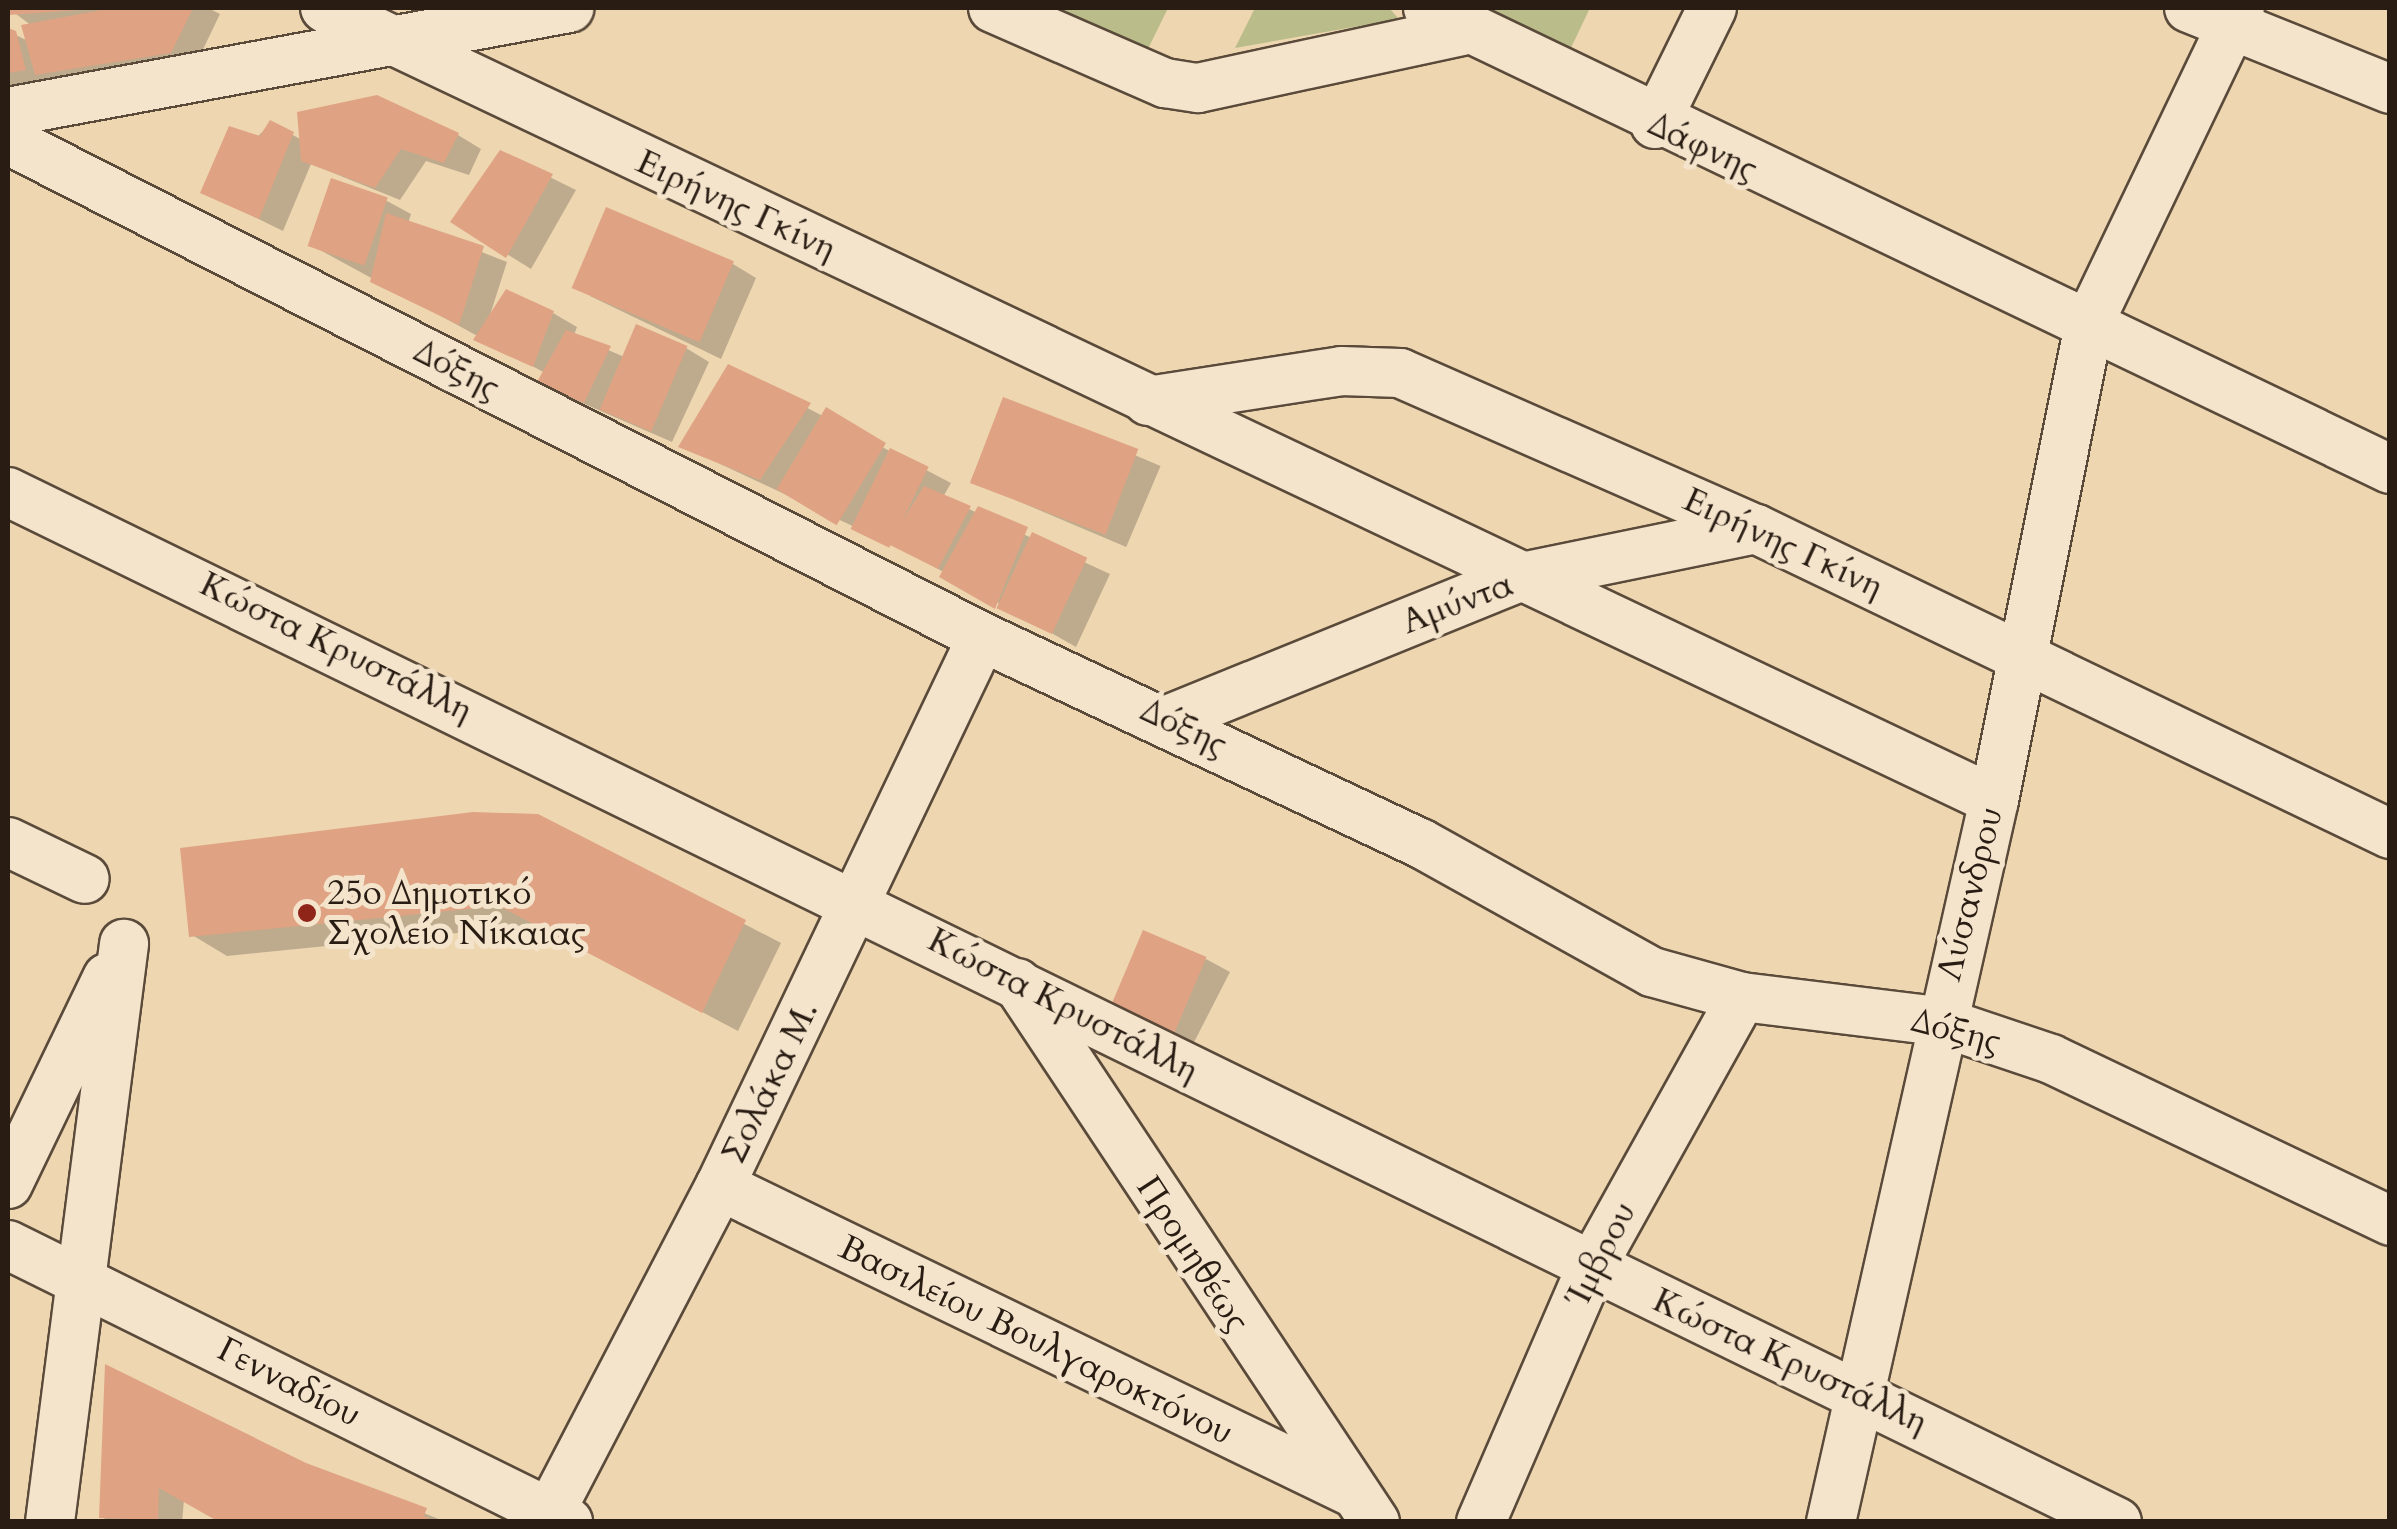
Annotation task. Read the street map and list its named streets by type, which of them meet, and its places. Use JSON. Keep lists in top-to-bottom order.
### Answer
{
  "streets": {
    "street": [
      "Δάφνης",
      "Ειρήνης Γκίνη",
      "Δόξης",
      "Αμύντα",
      "Κώστα Κρυστάλλη",
      "Λύσανδρου",
      "Σολάκα Μ.",
      "Προμηθέως",
      "Ίμβρου",
      "Βασιλείου Βουλγαροκτόνου",
      "Γενναδίου"
    ]
  },
  "crossings": [
    ["Δάφνης", "Λύσανδρου"],
    ["Ειρήνης Γκίνη", "Αμύντα"],
    ["Ειρήνης Γκίνη", "Λύσανδρου"],
    ["Δόξης", "Αμύντα"],
    ["Δόξης", "Λύσανδρου"],
    ["Δόξης", "Σολάκα Μ."],
    ["Δόξης", "Ίμβρου"],
    ["Κώστα Κρυστάλλη", "Λύσανδρου"],
    ["Κώστα Κρυστάλλη", "Σολάκα Μ."],
    ["Κώστα Κρυστάλλη", "Προμηθέως"],
    ["Κώστα Κρυστάλλη", "Ίμβρου"],
    ["Σολάκα Μ.", "Βασιλείου Βουλγαροκτόνου"],
    ["Σολάκα Μ.", "Γενναδίου"],
    ["Προμηθέως", "Βασιλείου Βουλγαροκτόνου"]
  ],
  "places": ["25o Δημοτικό Σχολείο Νίκαιας"]
}
